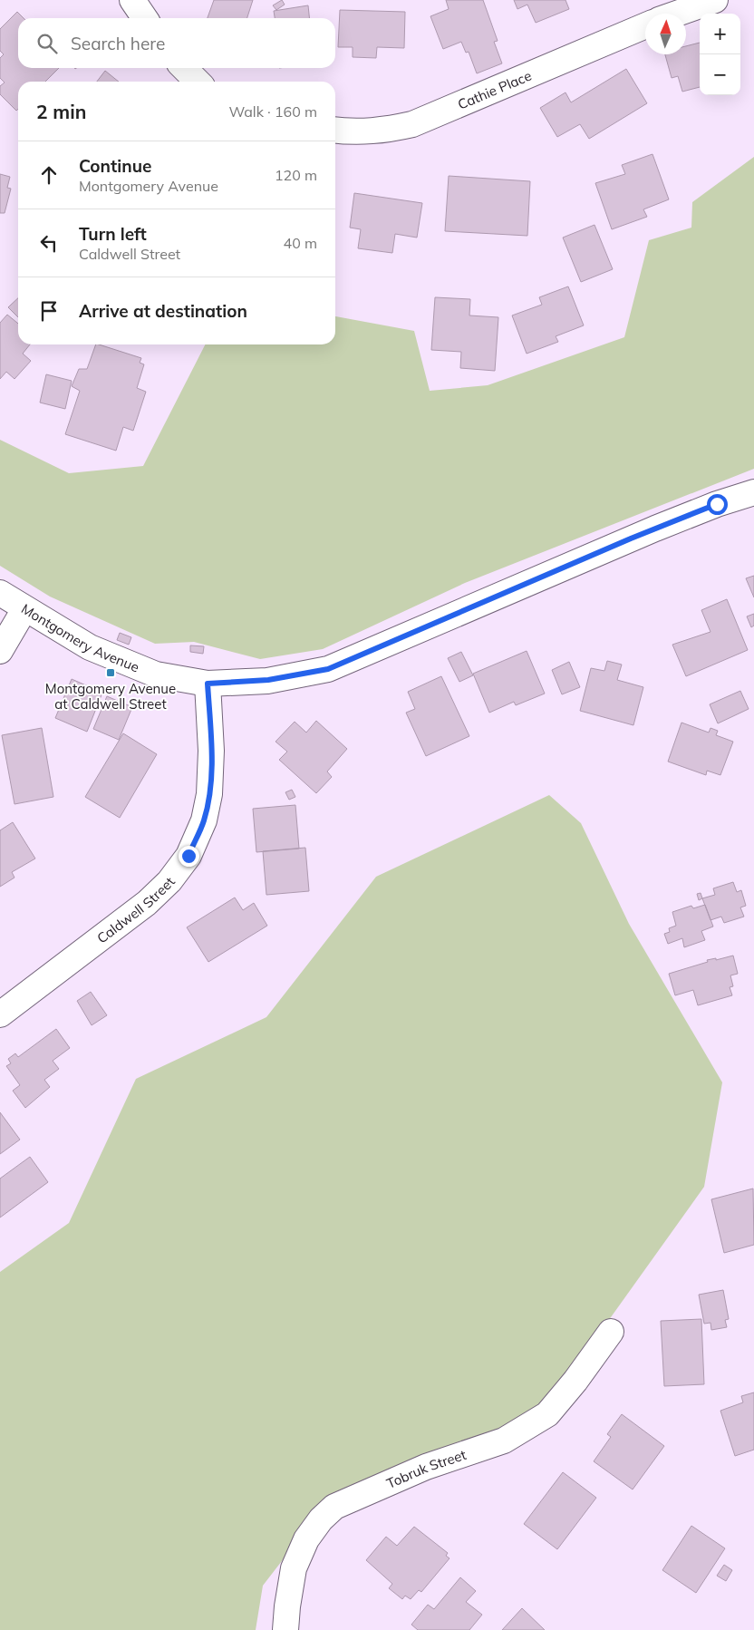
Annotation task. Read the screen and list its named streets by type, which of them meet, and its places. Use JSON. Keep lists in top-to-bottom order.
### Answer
{
  "streets": {
    "street": [
      "Cathie Place",
      "Montgomery Avenue",
      "Caldwell Street",
      "Tobruk Street"
    ]
  },
  "crossings": [
    ["Montgomery Avenue", "Caldwell Street"]
  ],
  "places": {
    "transit": ["Montgomery Avenue at Caldwell Street"]
  },
  "north": "top",
  "page": {
    "map_buttons": ["+", "−"],
    "search": "Search here",
    "heading": ["2 min", "Walk · 160 m"],
    "list": [
      ["Continue", "Montgomery Avenue", "120 m"],
      ["Turn left", "Caldwell Street", "40 m"],
      "Arrive at destination"
    ]
  }
}
